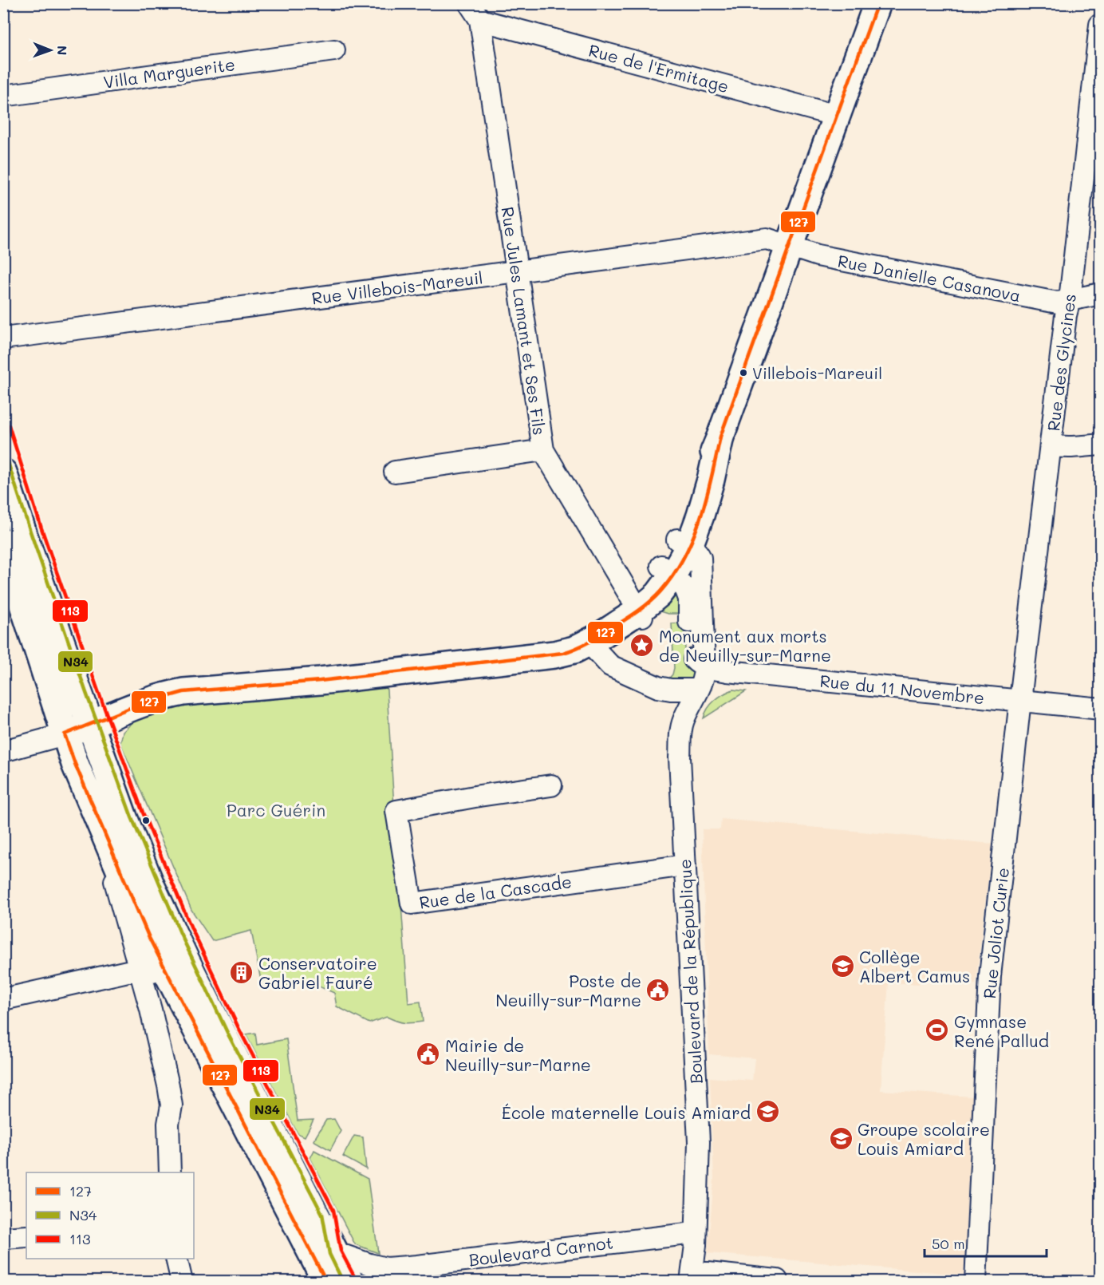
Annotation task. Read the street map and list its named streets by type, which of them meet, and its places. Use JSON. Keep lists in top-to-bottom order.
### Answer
{
  "streets": {
    "street": [
      "Rue de l'Ermitage",
      "Villa Marguerite",
      "Rue Danielle Casanova",
      "Rue Villebois-Mareuil",
      "Rue Jules Lamant et Ses Fils",
      "Rue des Glycines",
      "Rue du 11 Novembre",
      "Rue de la Cascade",
      "Rue Joliot Curie",
      "Boulevard de la République",
      "Boulevard Carnot"
    ]
  },
  "crossings": [
    ["Rue de l'Ermitage", "Rue Jules Lamant et Ses Fils"],
    ["Rue Danielle Casanova", "Rue Villebois-Mareuil"],
    ["Rue Danielle Casanova", "Rue des Glycines"],
    ["Rue Villebois-Mareuil", "Rue Jules Lamant et Ses Fils"],
    ["Rue des Glycines", "Rue du 11 Novembre"],
    ["Rue des Glycines", "Rue Joliot Curie"],
    ["Rue du 11 Novembre", "Rue Joliot Curie"],
    ["Rue du 11 Novembre", "Boulevard de la République"],
    ["Rue de la Cascade", "Boulevard de la République"],
    ["Boulevard de la République", "Boulevard Carnot"]
  ],
  "parks": ["Parc Guérin"],
  "places": {
    "other": ["Villebois-Mareuil"],
    "place": ["Monument aux morts de Neuilly-sur-Marne"],
    "school or university": ["Collège Albert Camus", "École maternelle Louis Amiard", "Groupe scolaire Louis Amiard"],
    "building": ["Conservatoire Gabriel Fauré"],
    "public building": ["Poste de Neuilly-sur-Marne", "Mairie de Neuilly-sur-Marne"],
    "sports": ["Gymnase René Pallud"]
  },
  "lines": ["transit line 127", "transit line 113", "transit line N34"],
  "legend": ["127", "N34", "113"],
  "scale_bar": "50 m",
  "north": "right"
}
